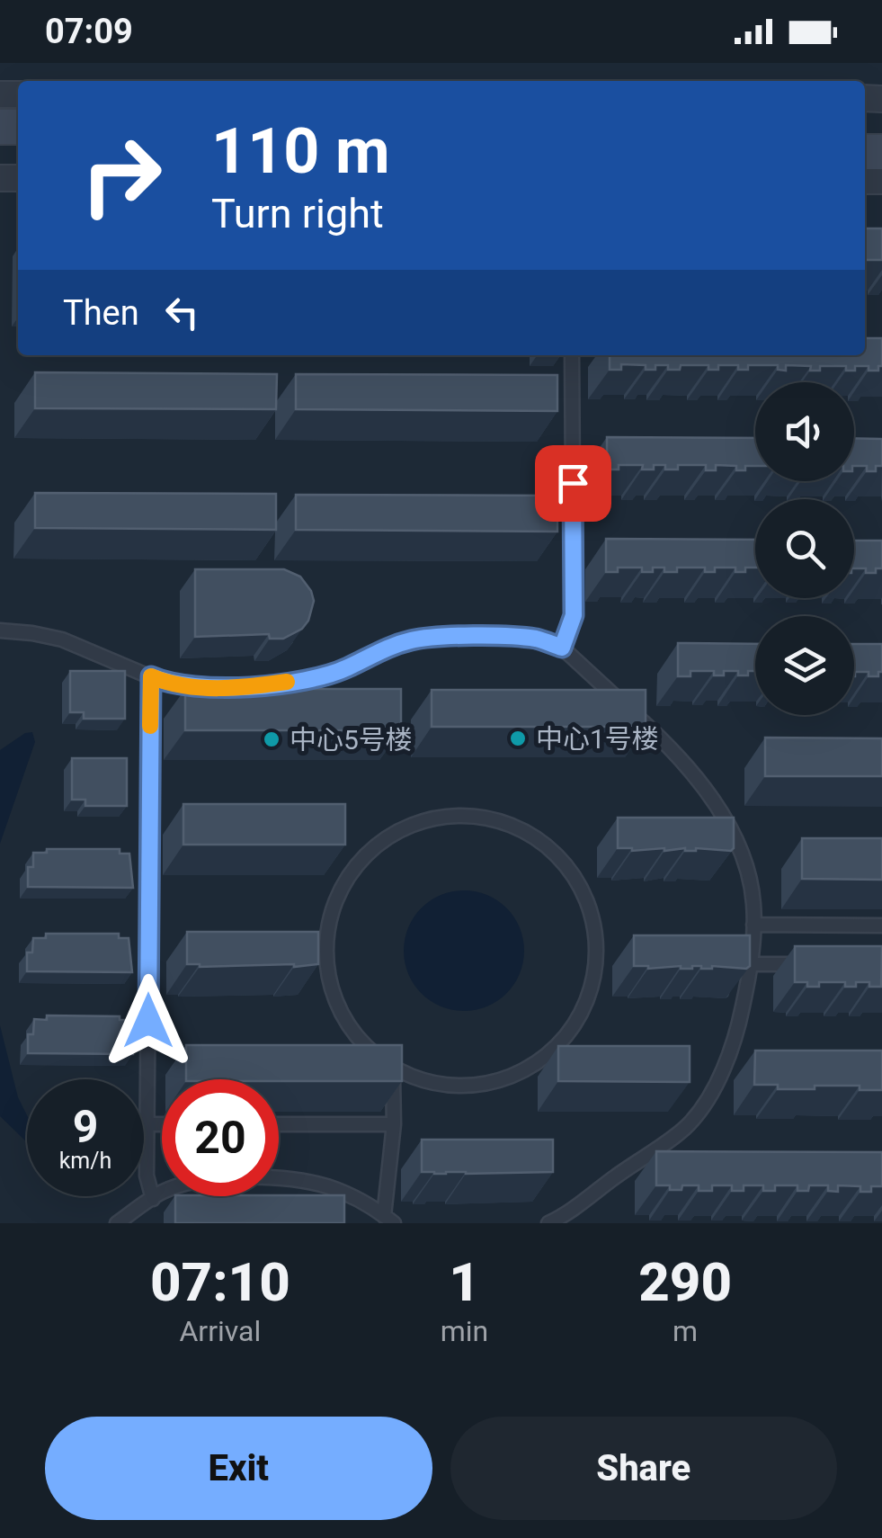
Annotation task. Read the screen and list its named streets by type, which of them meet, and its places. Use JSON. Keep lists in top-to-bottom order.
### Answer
{
  "places": ["中心1号楼", "中心5号楼"],
  "page": {
    "status": "07:09",
    "turn": ["110 m", "Turn right"],
    "then": "Then",
    "speed": "9 km/h",
    "limit": "20",
    "eta": [
      "07:10",
      "Arrival",
      "1",
      "min",
      "290",
      "m"
    ],
    "buttons": ["Exit", "Share"]
  }
}
